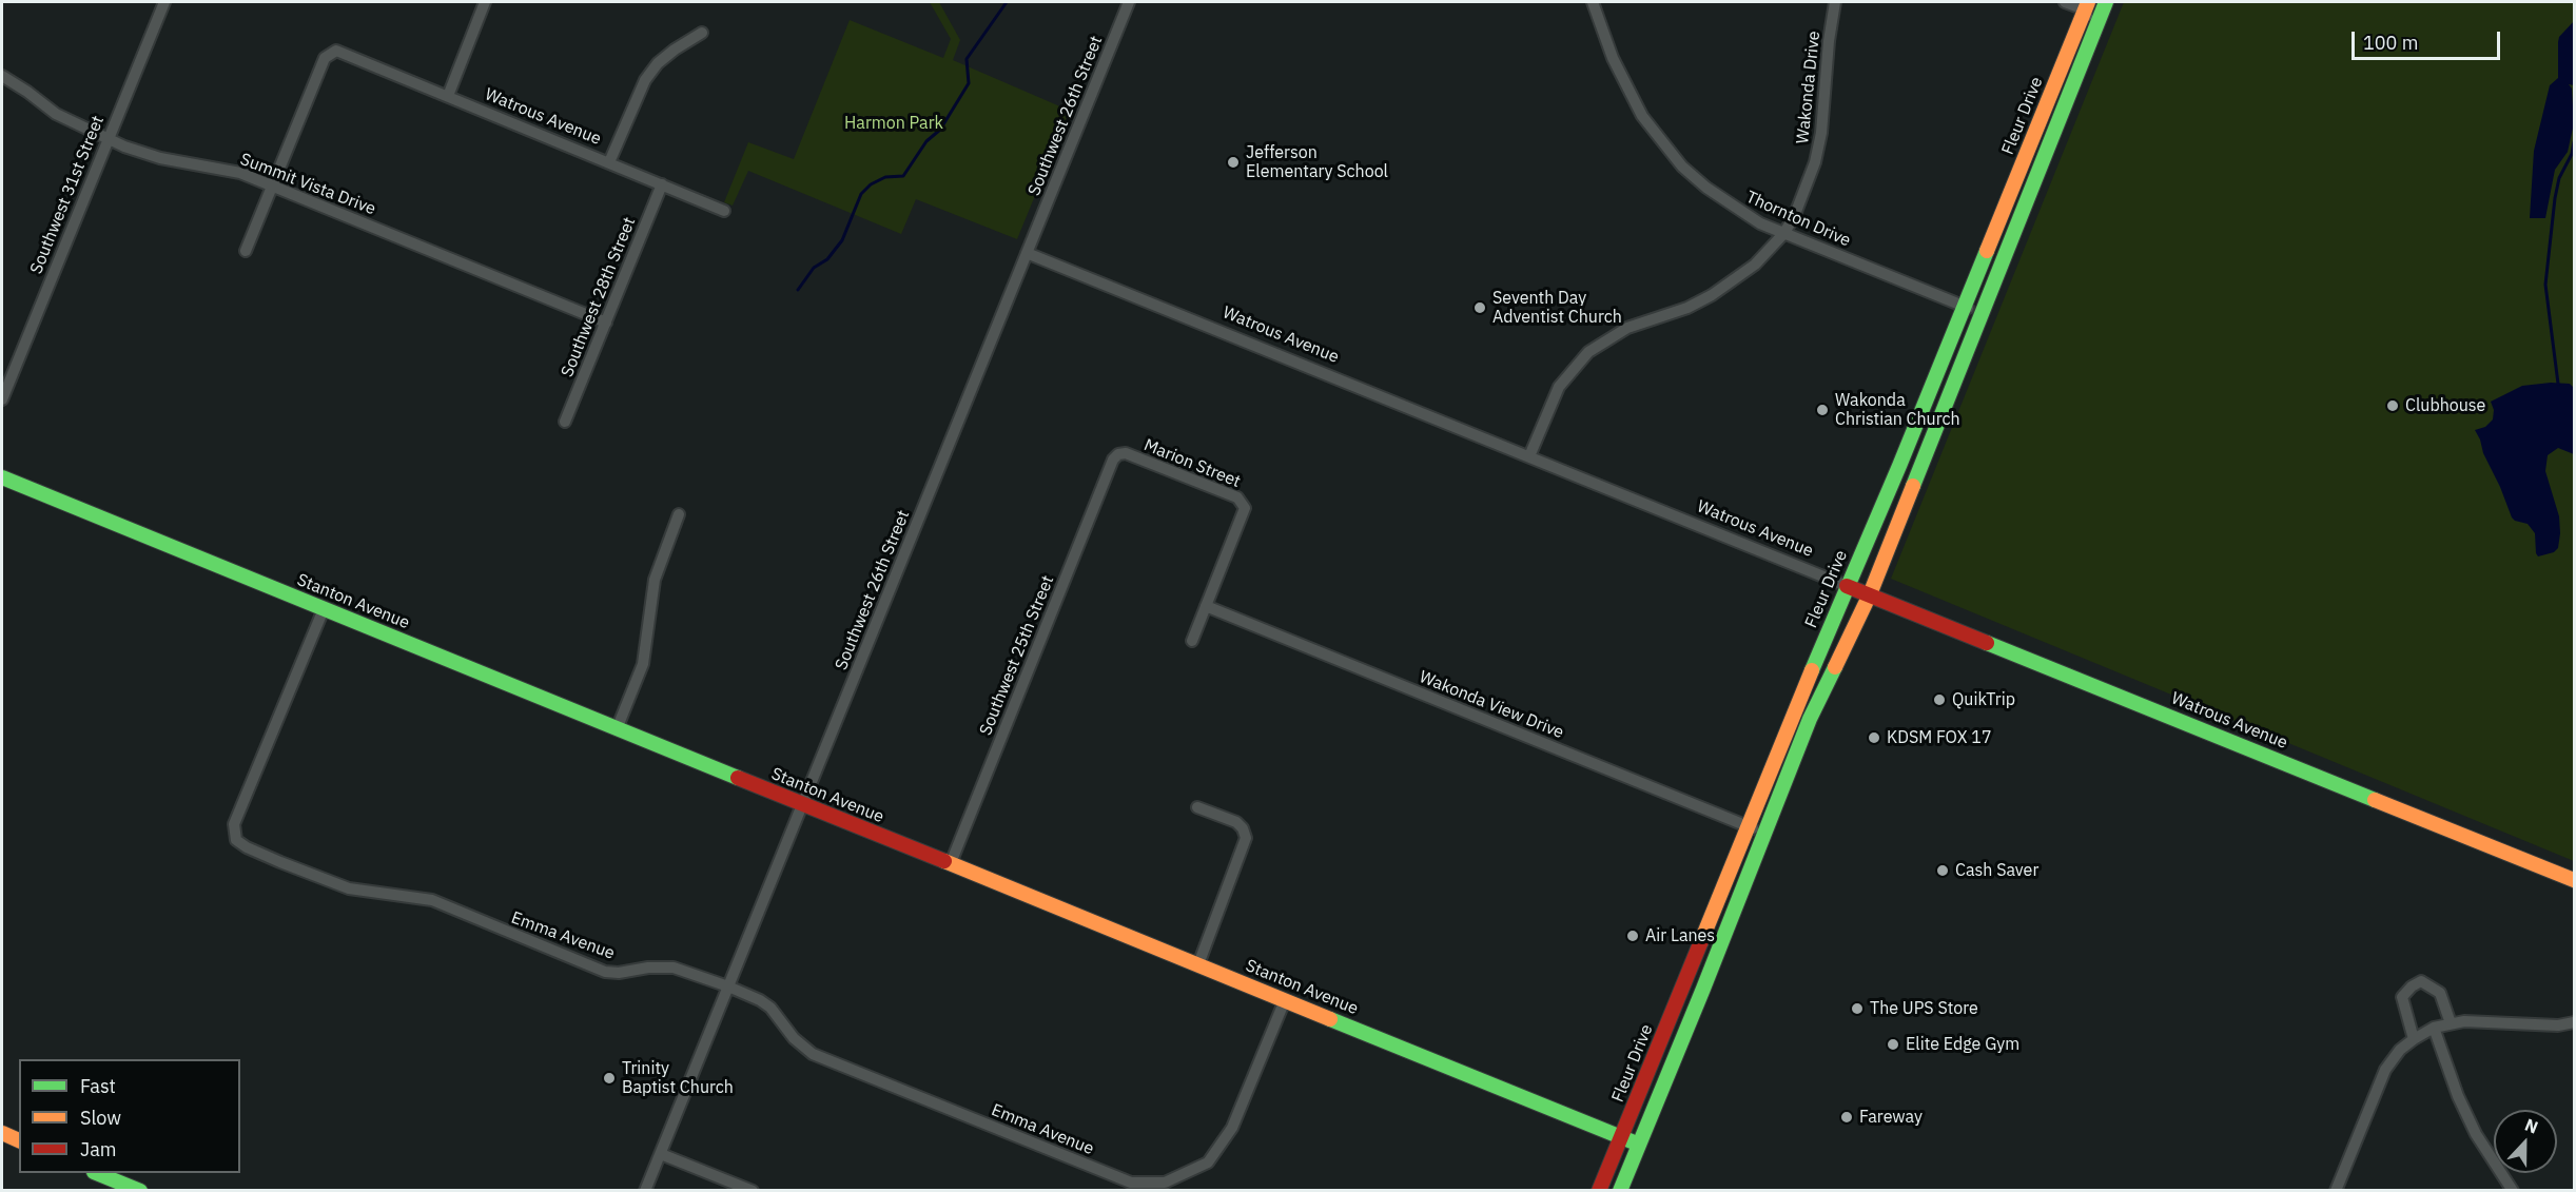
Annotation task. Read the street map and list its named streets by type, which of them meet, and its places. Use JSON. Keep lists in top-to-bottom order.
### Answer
{
  "streets": {
    "main road": ["Fleur Drive", "Watrous Avenue", "Stanton Avenue"],
    "street": [
      "Wakonda Drive",
      "Southwest 26th Street",
      "Summit Vista Drive",
      "Southwest 31st Street",
      "Thornton Drive",
      "Southwest 28th Street",
      "Marion Street",
      "Southwest 25th Street",
      "Wakonda View Drive",
      "Emma Avenue"
    ]
  },
  "crossings": [
    ["Wakonda Drive", "Watrous Avenue"],
    ["Wakonda Drive", "Thornton Drive"],
    ["Southwest 26th Street", "Watrous Avenue"],
    ["Southwest 26th Street", "Stanton Avenue"],
    ["Southwest 26th Street", "Emma Avenue"],
    ["Fleur Drive", "Watrous Avenue"],
    ["Fleur Drive", "Thornton Drive"],
    ["Fleur Drive", "Stanton Avenue"],
    ["Fleur Drive", "Wakonda View Drive"],
    ["Watrous Avenue", "Summit Vista Drive"],
    ["Watrous Avenue", "Southwest 28th Street"],
    ["Summit Vista Drive", "Southwest 31st Street"],
    ["Summit Vista Drive", "Southwest 28th Street"],
    ["Marion Street", "Southwest 25th Street"],
    ["Marion Street", "Wakonda View Drive"],
    ["Stanton Avenue", "Southwest 25th Street"],
    ["Stanton Avenue", "Emma Avenue"]
  ],
  "parks": ["Harmon Park"],
  "places": [
    "Jefferson Elementary School",
    "Seventh Day Adventist Church",
    "Clubhouse",
    "Wakonda Christian Church",
    "QuikTrip",
    "KDSM FOX 17",
    "Cash Saver",
    "Air Lanes",
    "The UPS Store",
    "Elite Edge Gym",
    "Trinity Baptist Church",
    "Fareway"
  ],
  "legend": ["Fast", "Slow", "Jam"],
  "scale_bar": "100 m",
  "north": "top"
}
